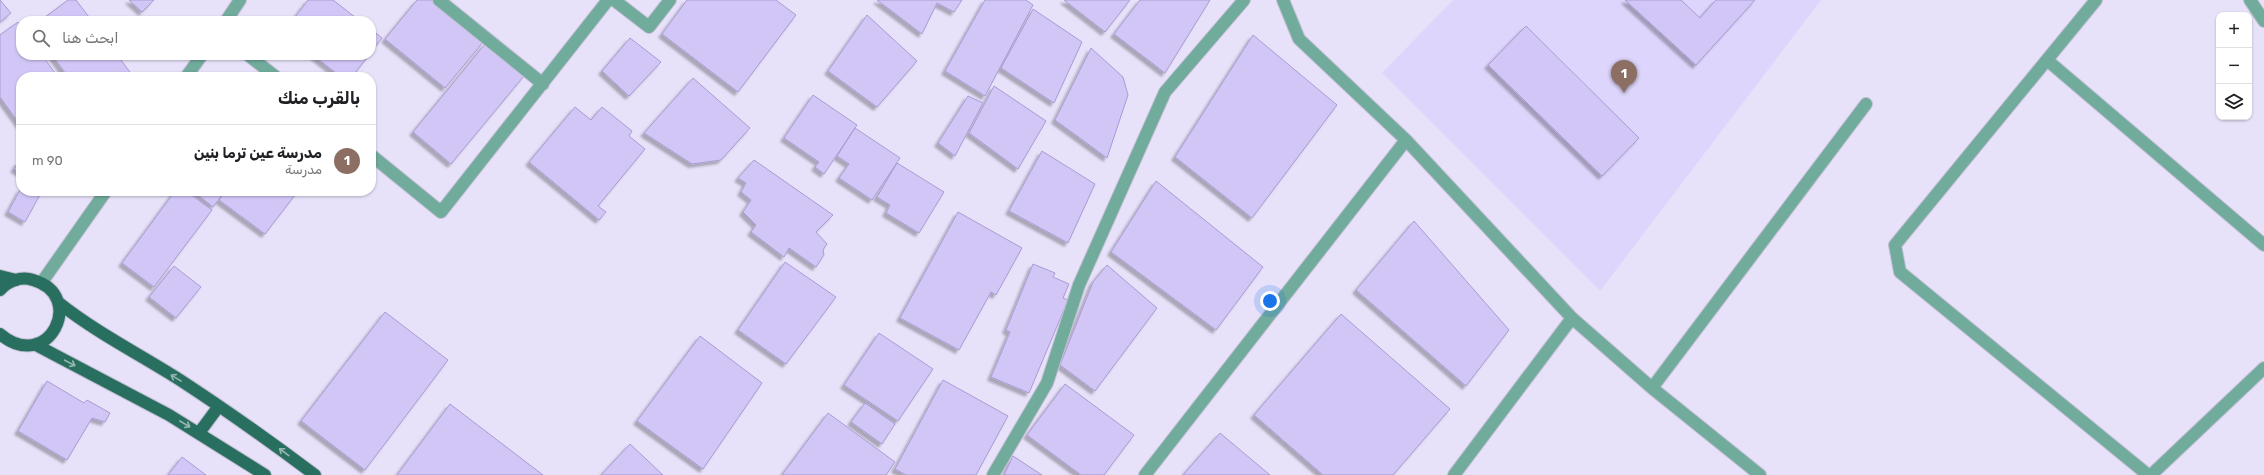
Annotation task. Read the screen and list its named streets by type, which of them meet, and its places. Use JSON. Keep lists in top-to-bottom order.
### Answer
{
  "page": {
    "map_buttons": ["+", "−"],
    "search": "ابحث هنا",
    "pins": "1",
    "heading": "بالقرب منك",
    "list": [
      {
        "mark": "1",
        "name": "مدرسة عين ترما بنين",
        "note": "مدرسة",
        "value": "90 m"
      }
    ]
  }
}
